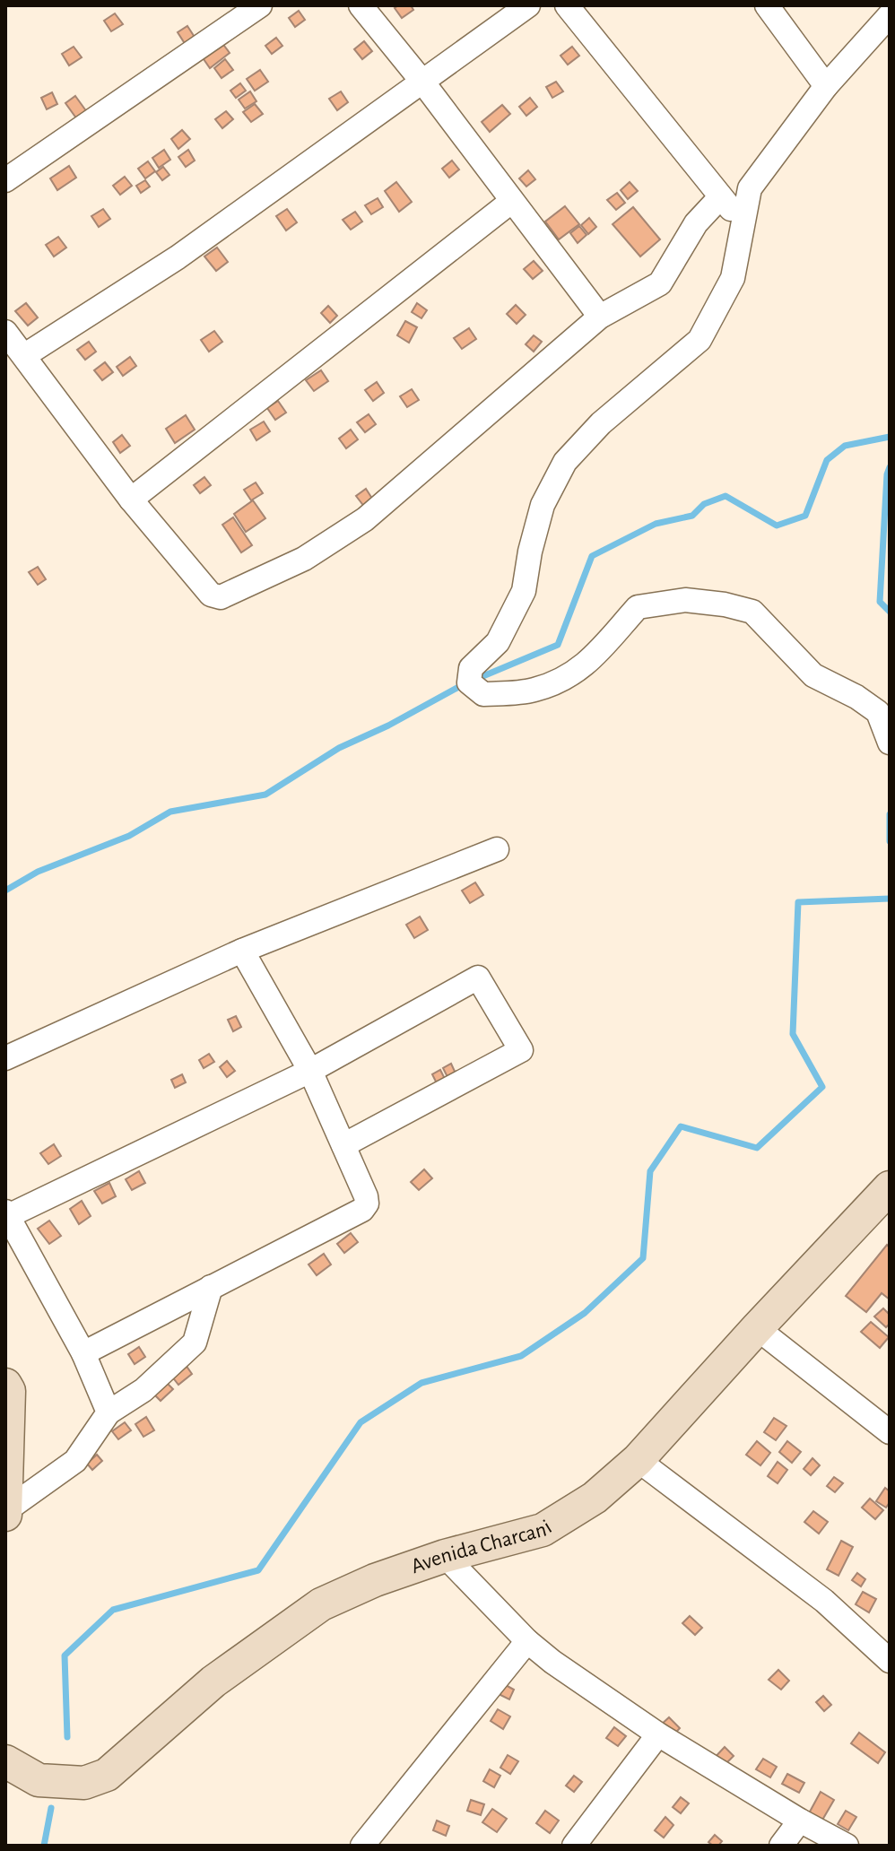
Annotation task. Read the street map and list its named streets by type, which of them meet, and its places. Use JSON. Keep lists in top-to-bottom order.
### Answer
{
  "streets": {
    "main road": ["Avenida Charcani"]
  }
}
